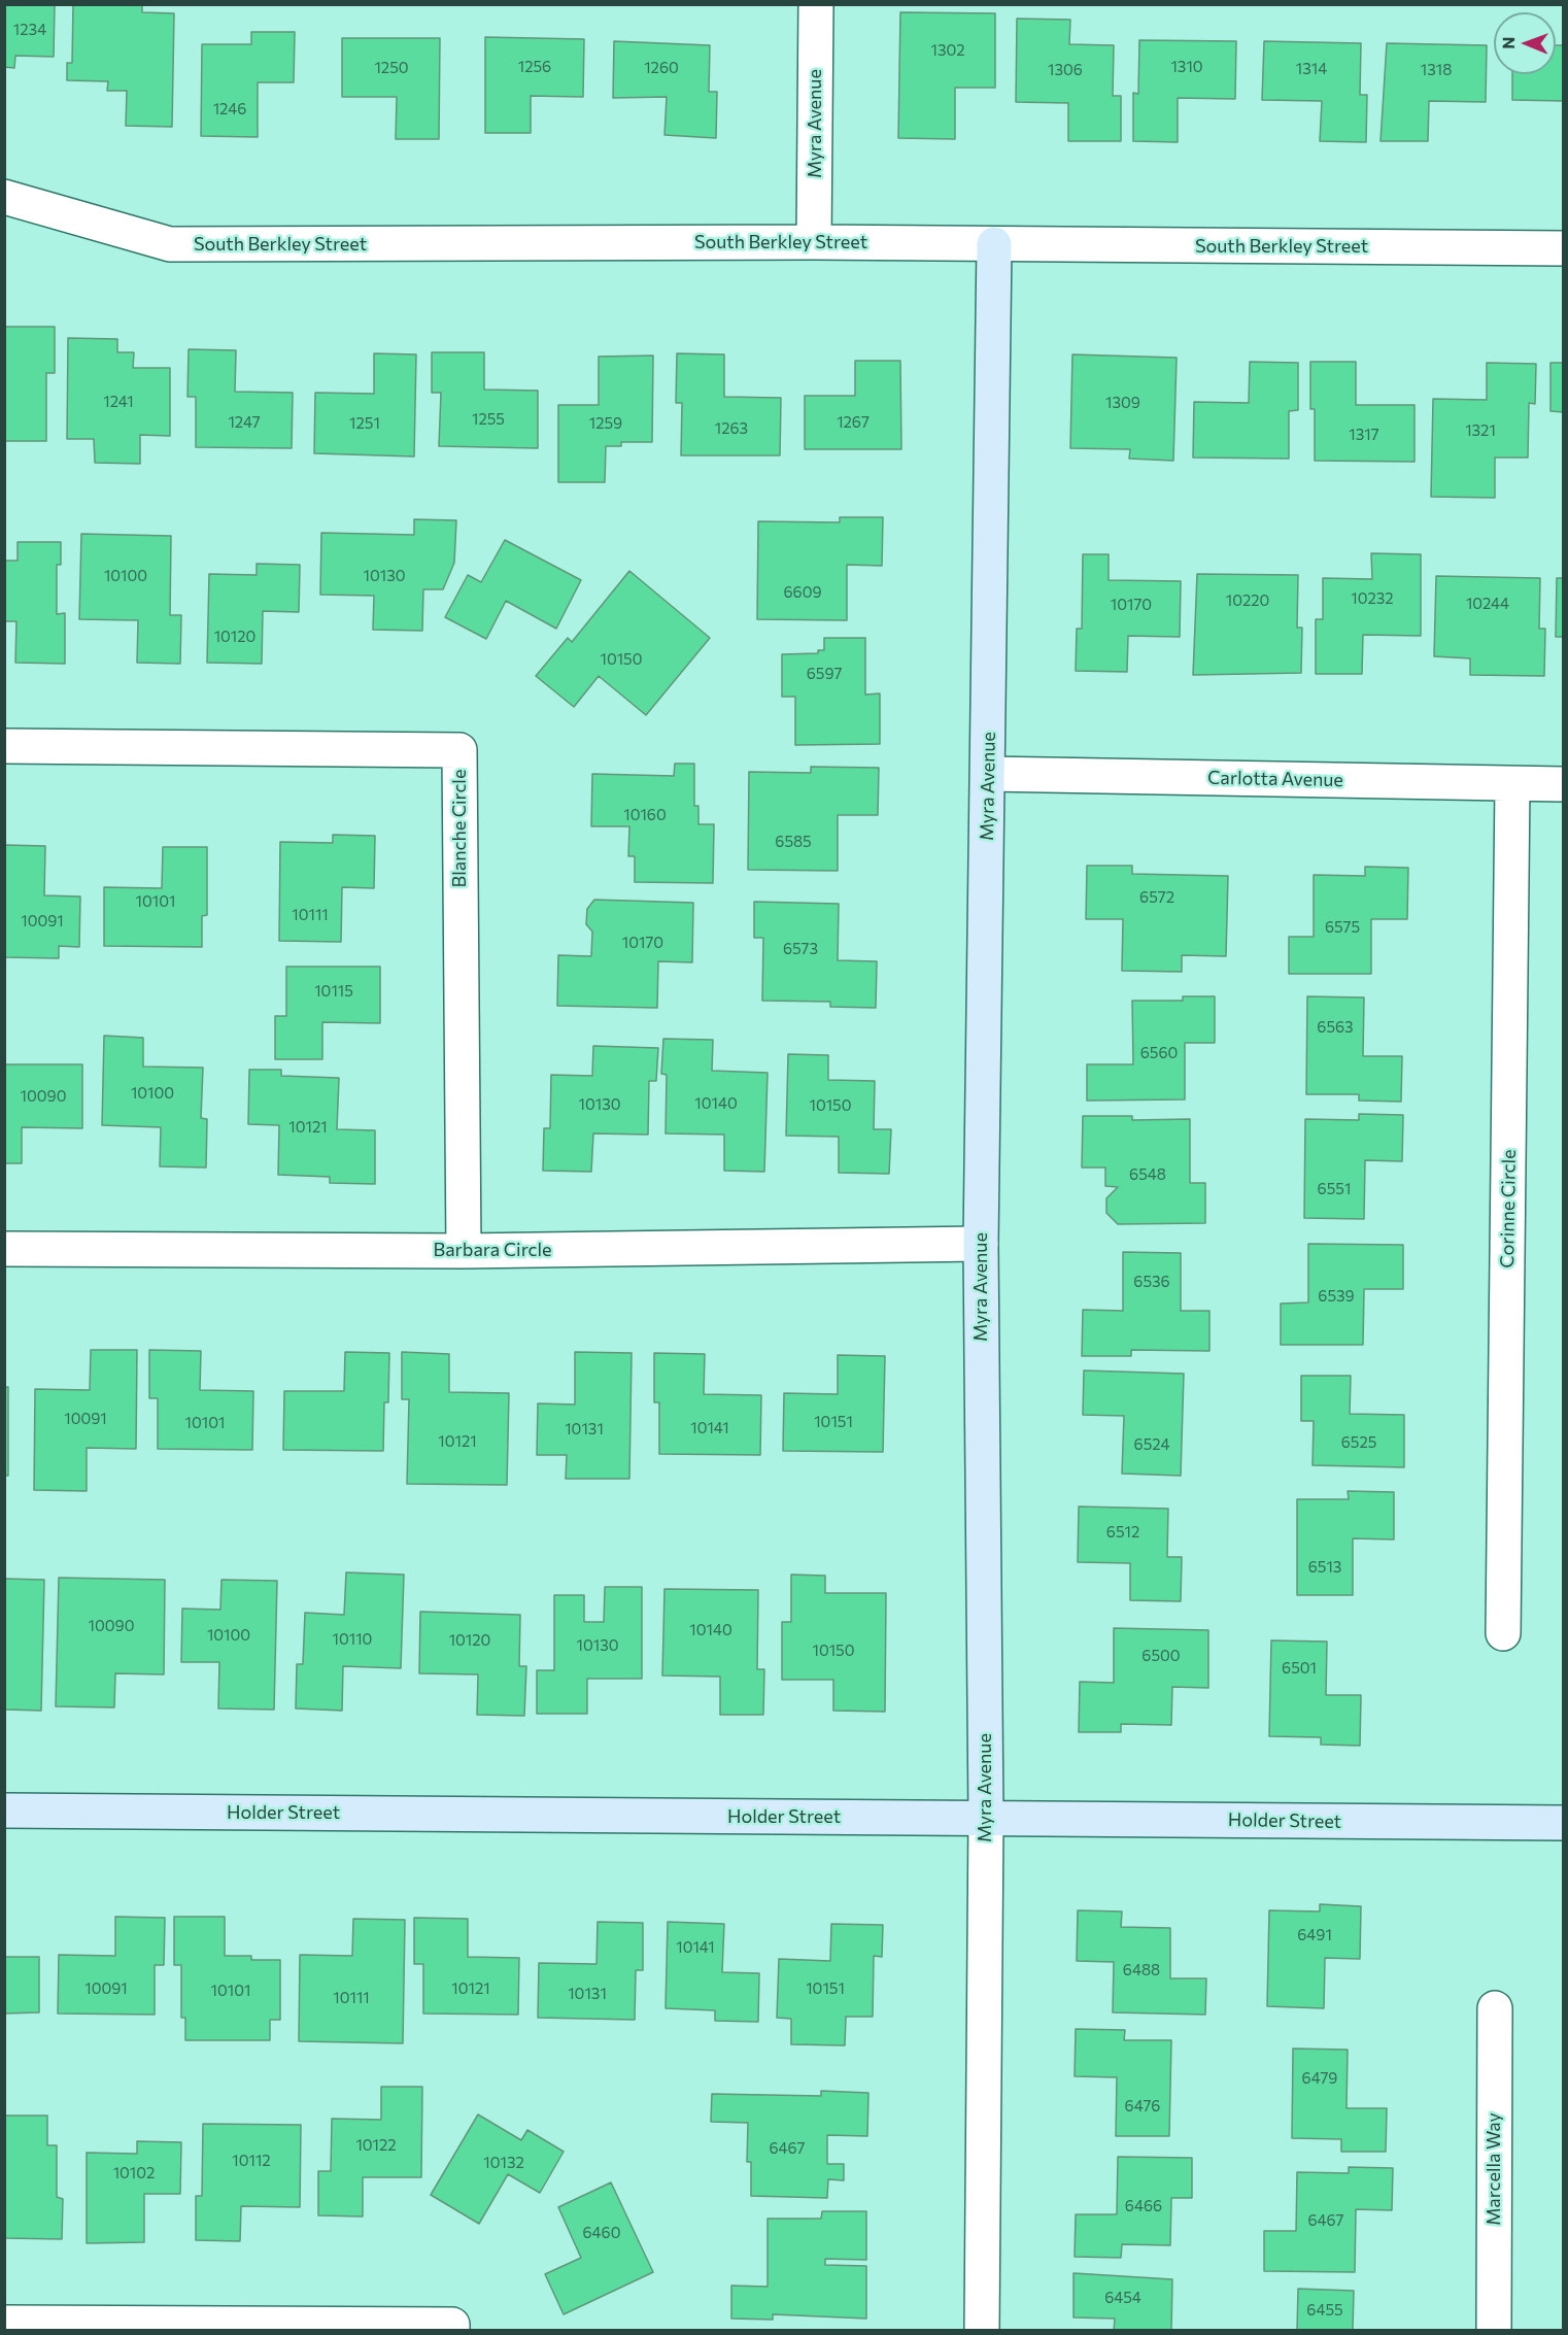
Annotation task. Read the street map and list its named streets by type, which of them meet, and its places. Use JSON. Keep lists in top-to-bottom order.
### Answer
{
  "streets": {
    "street": [
      "Myra Avenue",
      "South Berkley Street",
      "Carlotta Avenue",
      "Blanche Circle",
      "Corinne Circle",
      "Barbara Circle",
      "Holder Street",
      "Marcella Way"
    ]
  },
  "crossings": [
    ["Myra Avenue", "South Berkley Street"],
    ["Myra Avenue", "Carlotta Avenue"],
    ["Myra Avenue", "Barbara Circle"],
    ["Myra Avenue", "Holder Street"],
    ["Carlotta Avenue", "Corinne Circle"],
    ["Blanche Circle", "Barbara Circle"]
  ],
  "house_numbers": [
    "1234",
    "1302",
    "1256",
    "1310",
    "1250",
    "1260",
    "1314",
    "1306",
    "1318",
    "1246",
    "1241",
    "1309",
    "1255",
    "1247",
    "1267",
    "1251",
    "1259",
    "1263",
    "1321",
    "1317",
    "10100",
    "10130",
    "6609",
    "10232",
    "10220",
    "10244",
    "10170",
    "10120",
    "10150",
    "6597",
    "10160",
    "6585",
    "6572",
    "10101",
    "10111",
    "10091",
    "6575",
    "10170",
    "6573",
    "10115",
    "6563",
    "6560",
    "10100",
    "10090",
    "10140",
    "10130",
    "10150",
    "10121",
    "6548",
    "6551",
    "6536",
    "6539",
    "10091",
    "10151",
    "10101",
    "10141",
    "10131",
    "10121",
    "6525",
    "6524",
    "6512",
    "6513",
    "10090",
    "10140",
    "10100",
    "10110",
    "10120",
    "10130",
    "10150",
    "6500",
    "6501",
    "6491",
    "10141",
    "6488",
    "10091",
    "10121",
    "10151",
    "10101",
    "10131",
    "10111",
    "6479",
    "6476",
    "10122",
    "6467",
    "10112",
    "10132",
    "10102",
    "6466",
    "6467",
    "6460",
    "6454",
    "6455"
  ],
  "north": "left"
}
